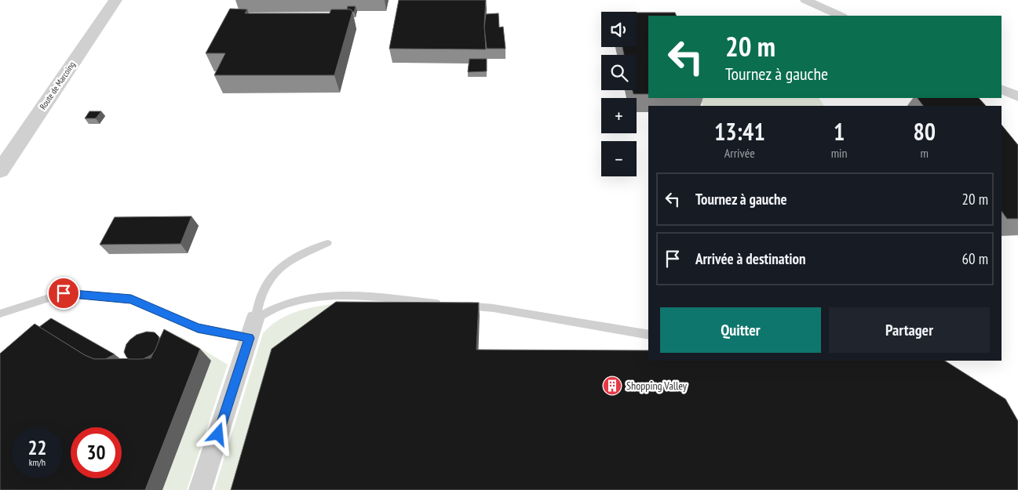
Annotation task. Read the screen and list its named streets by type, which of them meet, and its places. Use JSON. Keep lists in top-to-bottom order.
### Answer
{
  "streets": {
    "street": ["Route de Marcoing"]
  },
  "places": {
    "building": ["Shopping Valley"]
  },
  "page": {
    "map_buttons": ["+", "−"],
    "turn": ["20 m", "Tournez à gauche"],
    "eta": [
      "13:41",
      "Arrivée",
      "1",
      "min",
      "80",
      "m"
    ],
    "list": [
      {
        "name": "Tournez à gauche",
        "value": "20 m"
      },
      {
        "name": "Arrivée à destination",
        "value": "60 m"
      }
    ],
    "buttons": ["Quitter", "Partager"],
    "speed": "22 km/h",
    "limit": "30"
  }
}
